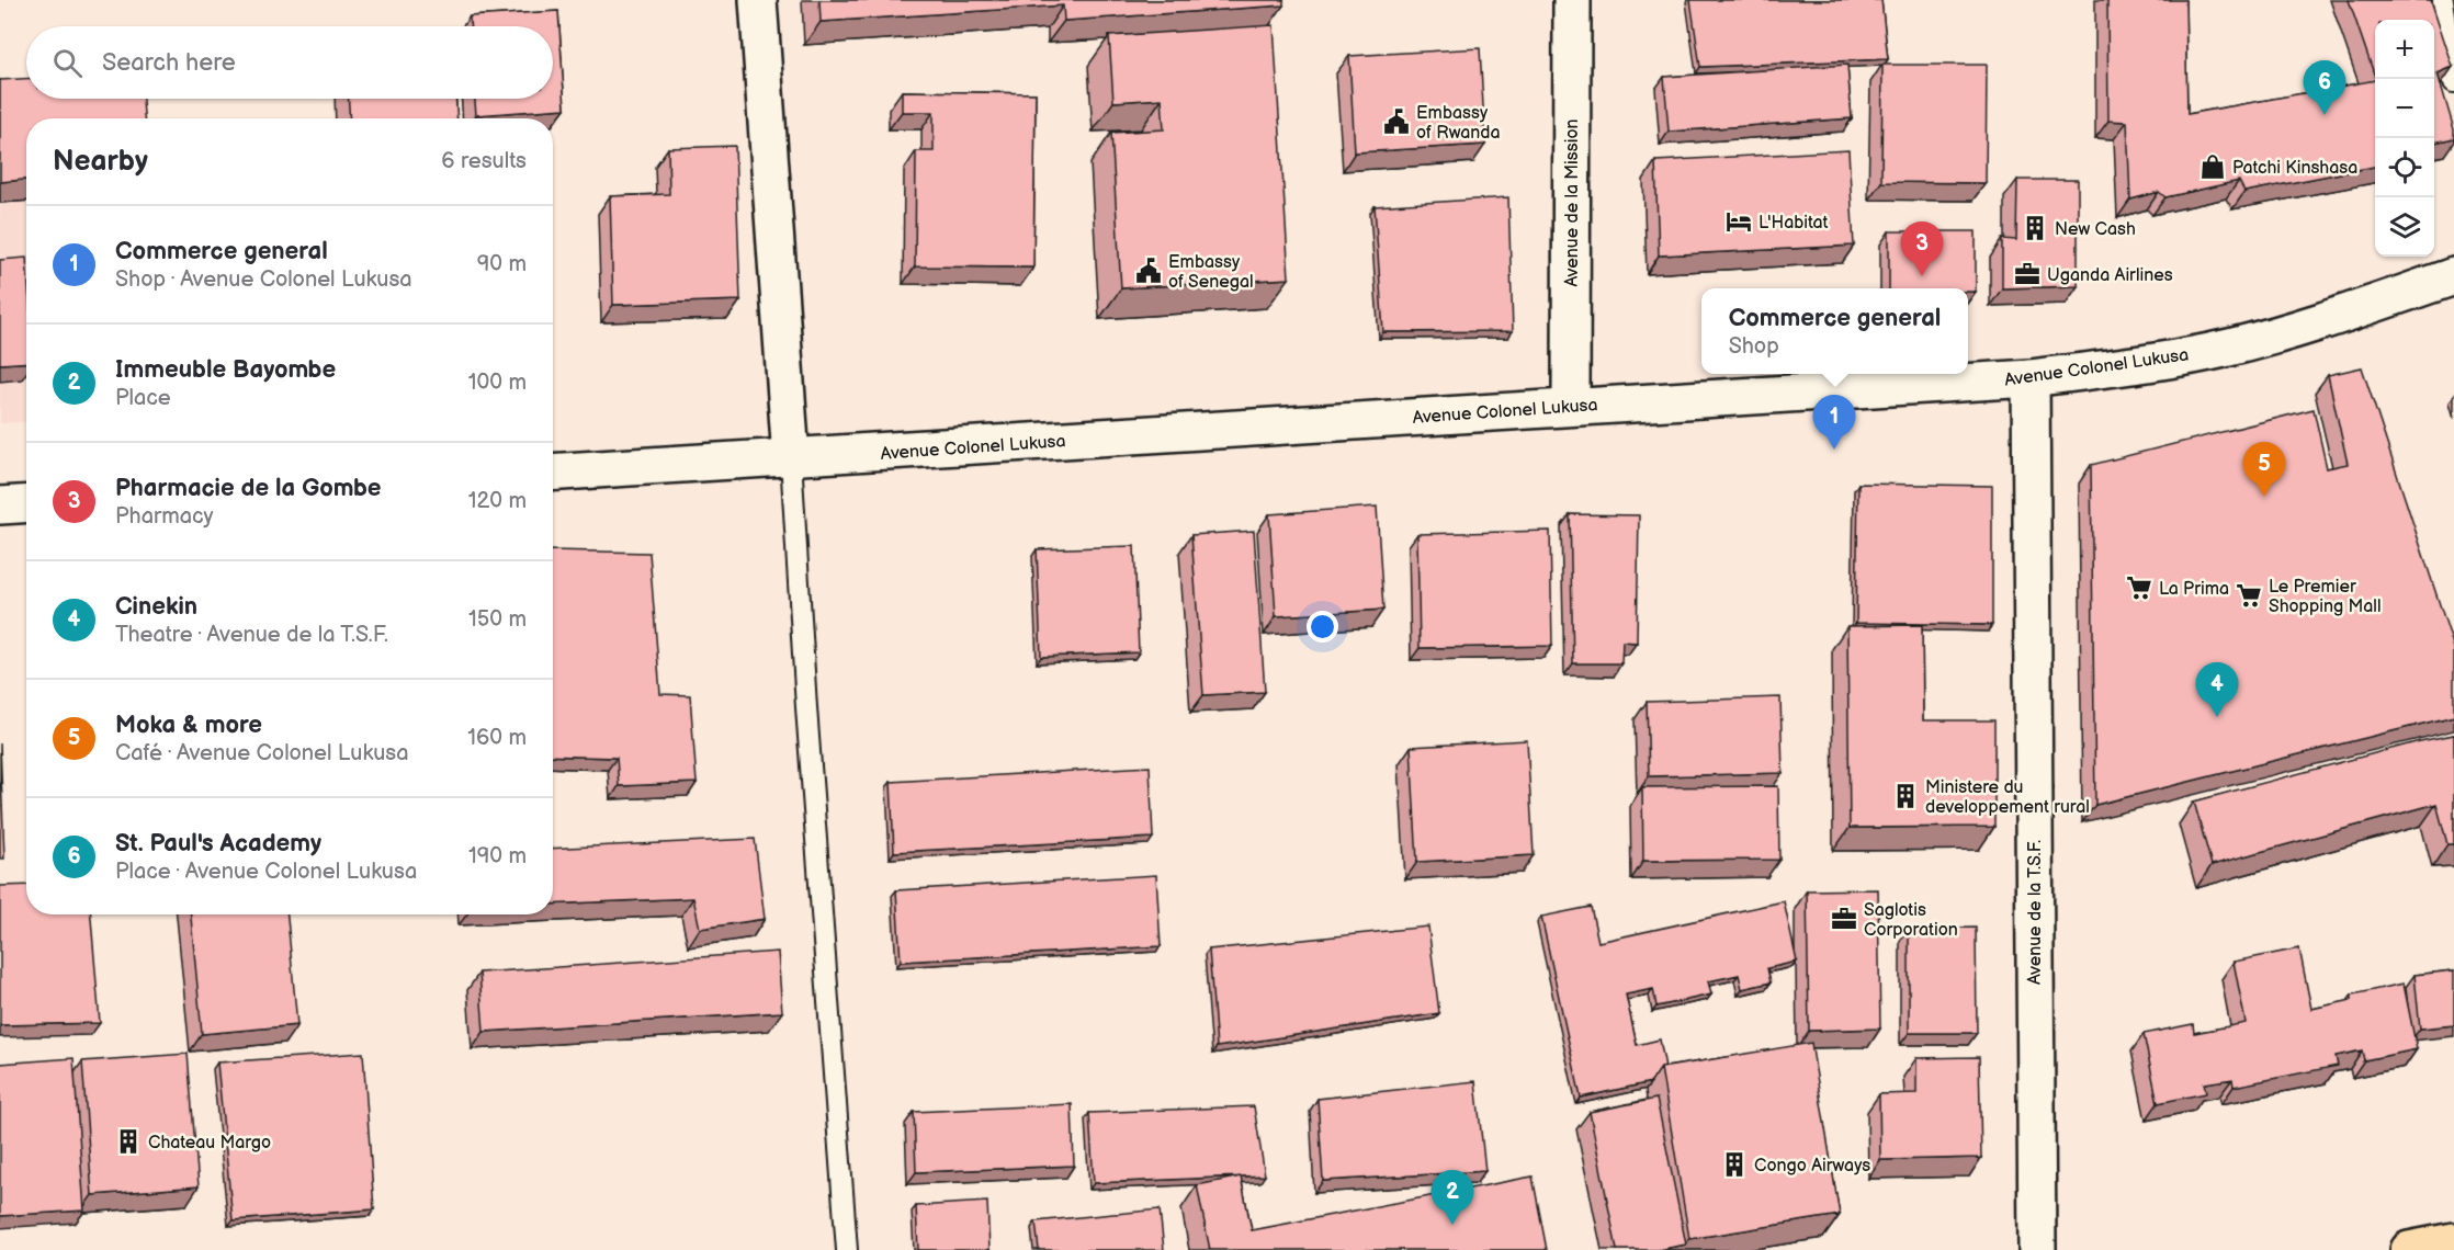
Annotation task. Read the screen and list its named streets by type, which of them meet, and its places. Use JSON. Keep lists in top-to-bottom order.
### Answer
{
  "streets": {
    "main road": ["Avenue de la Mission", "Avenue Colonel Lukusa", "Avenue de la T.S.F."]
  },
  "crossings": [
    ["Avenue de la Mission", "Avenue Colonel Lukusa"],
    ["Avenue Colonel Lukusa", "Avenue de la T.S.F."]
  ],
  "places": {
    "public building": ["Embassy of Rwanda", "Embassy of Senegal"],
    "shop": ["Patchi Kinshasa"],
    "hotel": ["L'Habitat"],
    "building": [
      "New Cash",
      "Ministere du developpement rural",
      "Chateau Margo",
      "Congo Airways"
    ],
    "office": ["Uganda Airlines", "Saglotis Corporation"],
    "supermarket": ["La Prima", "Le Premier Shopping Mall"]
  },
  "page": {
    "map_buttons": ["+", "−"],
    "search": "Search here",
    "pins": [
      "6",
      "3",
      "1",
      "5",
      "4",
      "2"
    ],
    "heading": ["Nearby", "6 results"],
    "list": [
      {
        "mark": "1",
        "name": "Commerce general",
        "note": "Shop · Avenue Colonel Lukusa",
        "value": "90 m"
      },
      {
        "mark": "2",
        "name": "Immeuble Bayombe",
        "note": "Place",
        "value": "100 m"
      },
      {
        "mark": "3",
        "name": "Pharmacie de la Gombe",
        "note": "Pharmacy",
        "value": "120 m"
      },
      {
        "mark": "4",
        "name": "Cinekin",
        "note": "Theatre · Avenue de la T.S.F.",
        "value": "150 m"
      },
      {
        "mark": "5",
        "name": "Moka & more",
        "note": "Café · Avenue Colonel Lukusa",
        "value": "160 m"
      },
      {
        "mark": "6",
        "name": "St. Paul's Academy",
        "note": "Place · Avenue Colonel Lukusa",
        "value": "190 m"
      }
    ],
    "popup": ["Commerce general", "Shop"]
  }
}
